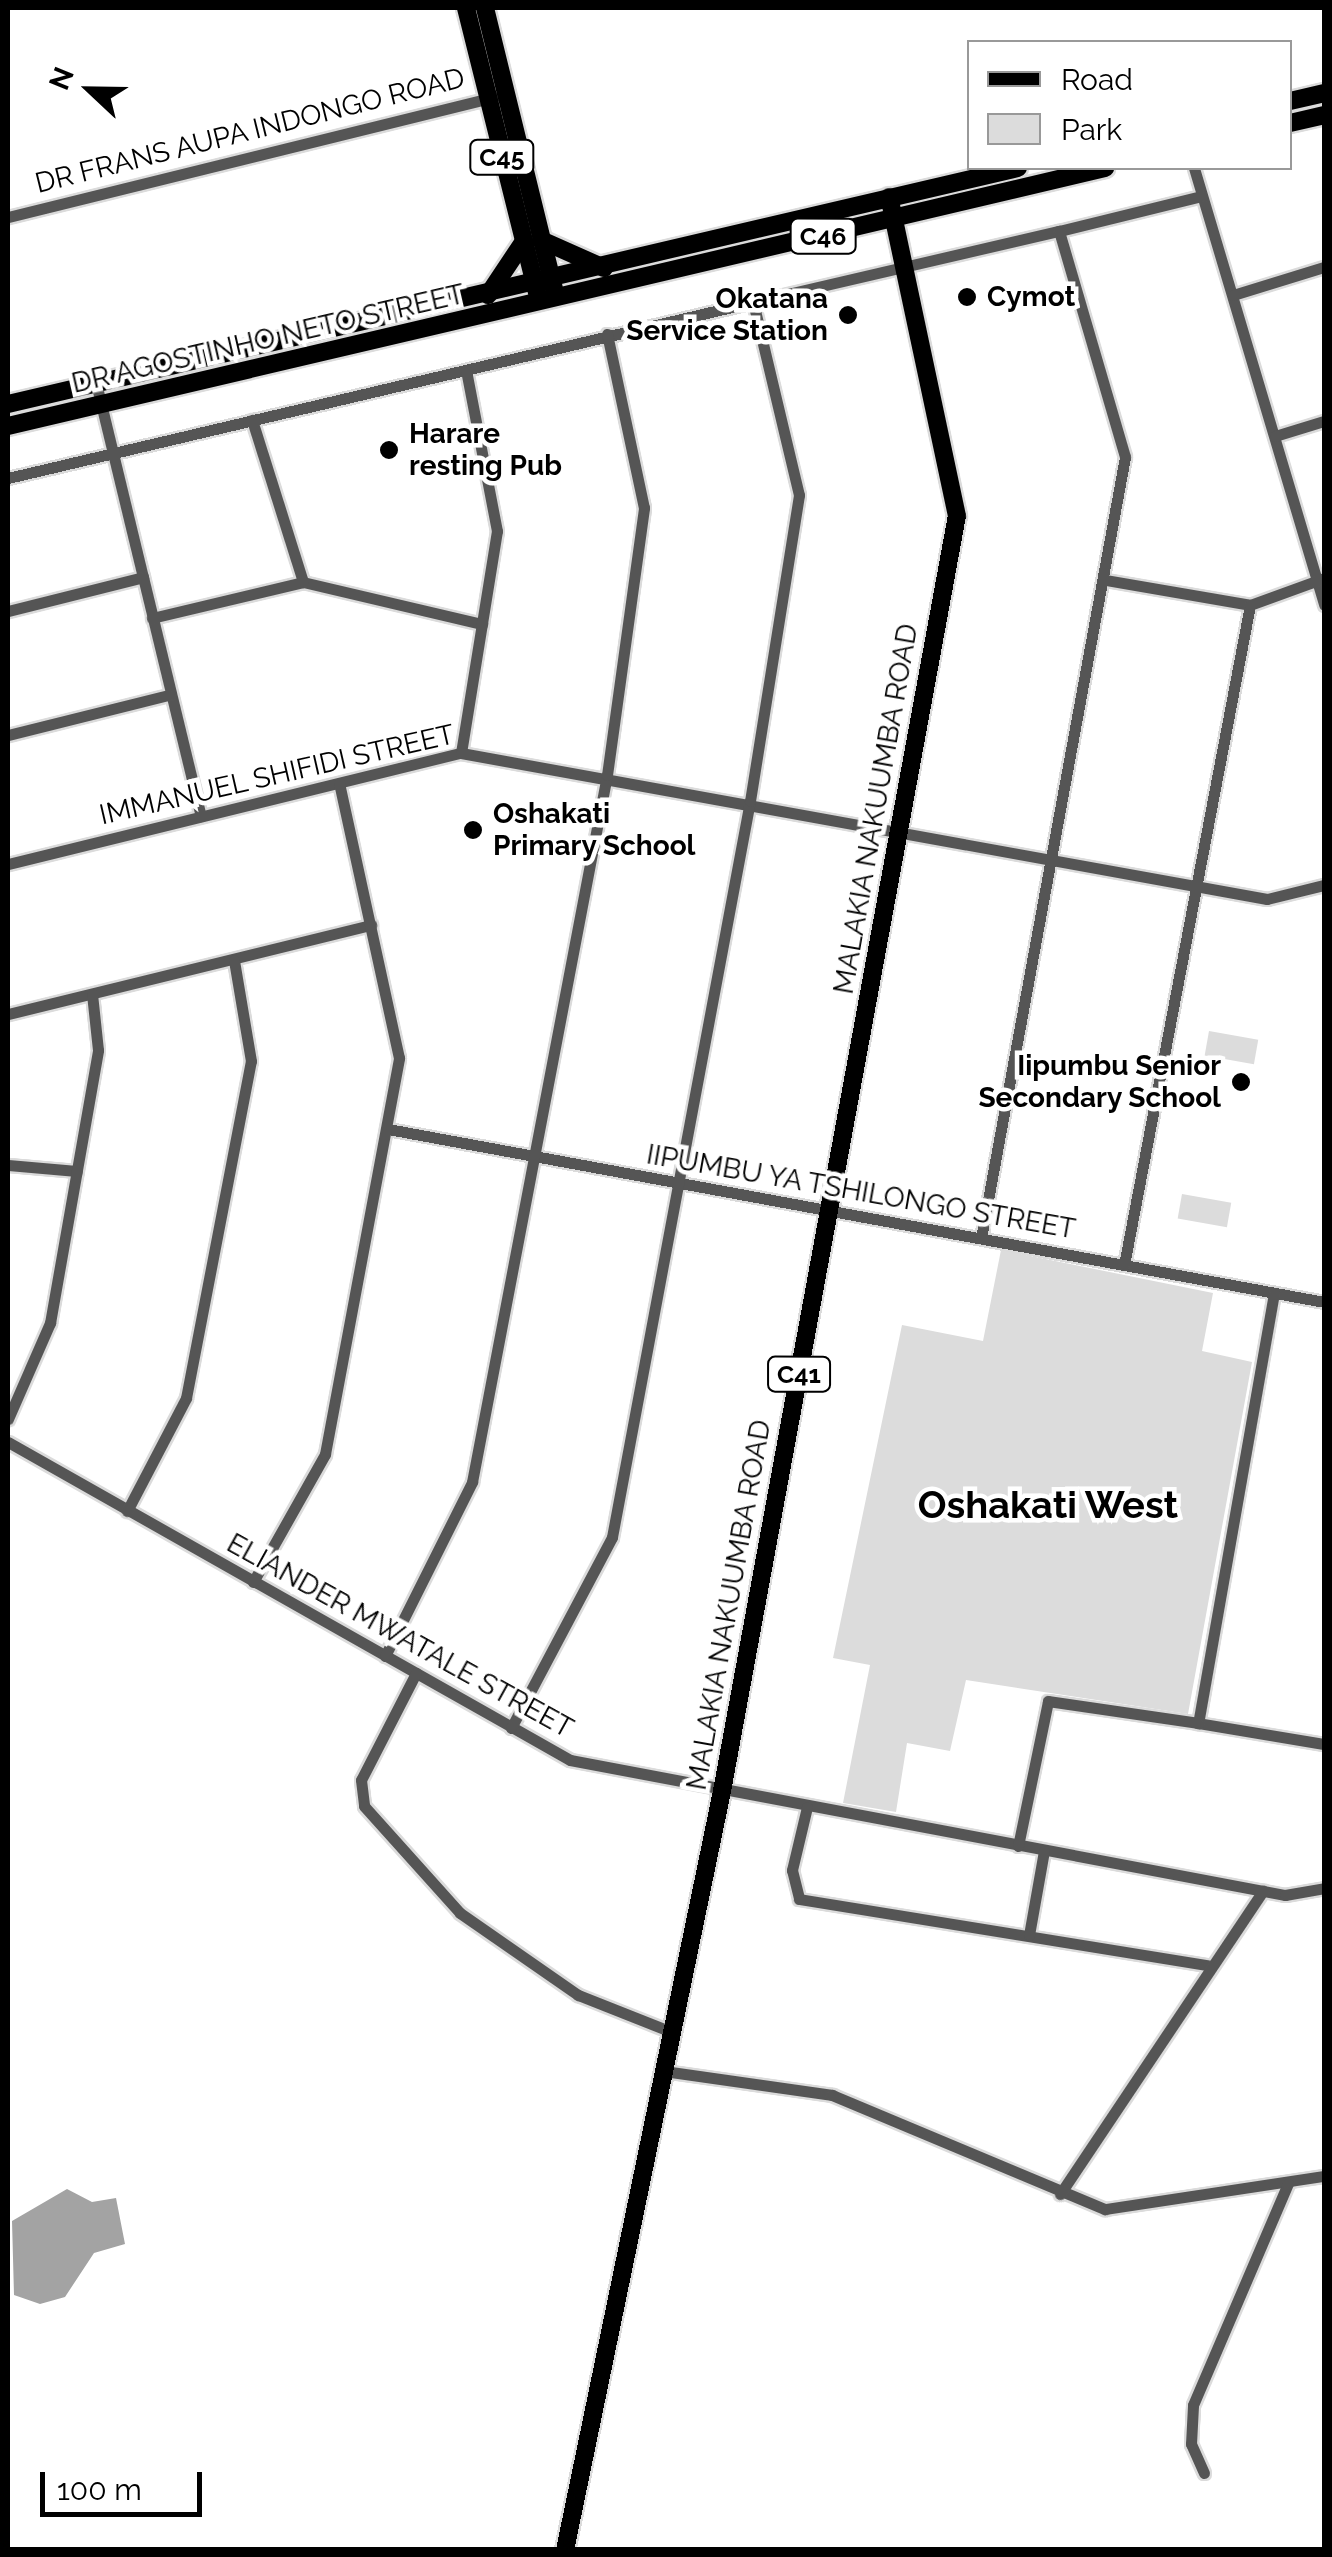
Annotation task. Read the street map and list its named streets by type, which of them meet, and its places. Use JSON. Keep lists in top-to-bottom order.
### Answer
{
  "streets": {
    "main road": [
      "C45",
      "C46",
      "DR AGOSTINHO NETO STREET",
      "MALAKIA NAKUUMBA ROAD",
      "C41"
    ],
    "street": [
      "DR FRANS AUPA INDONGO ROAD",
      "IMMANUEL SHIFIDI STREET",
      "IIPUMBU YA TSHILONGO STREET",
      "ELIANDER MWATALE STREET"
    ]
  },
  "crossings": [
    ["DR FRANS AUPA INDONGO ROAD", "C45"],
    ["C45", "C46"],
    ["C45", "DR AGOSTINHO NETO STREET"],
    ["C46", "DR AGOSTINHO NETO STREET"],
    ["C46", "MALAKIA NAKUUMBA ROAD"],
    ["IMMANUEL SHIFIDI STREET", "MALAKIA NAKUUMBA ROAD"],
    ["MALAKIA NAKUUMBA ROAD", "IIPUMBU YA TSHILONGO STREET"],
    ["MALAKIA NAKUUMBA ROAD", "ELIANDER MWATALE STREET"]
  ],
  "districts": ["Oshakati West"],
  "places": [
    "Cymot",
    "Okatana Service Station",
    "Harare resting Pub",
    "Oshakati Primary School",
    "Iipumbu Senior Secondary School"
  ],
  "legend": ["Road", "Park"],
  "scale_bar": "100 m",
  "north": "left"
}
